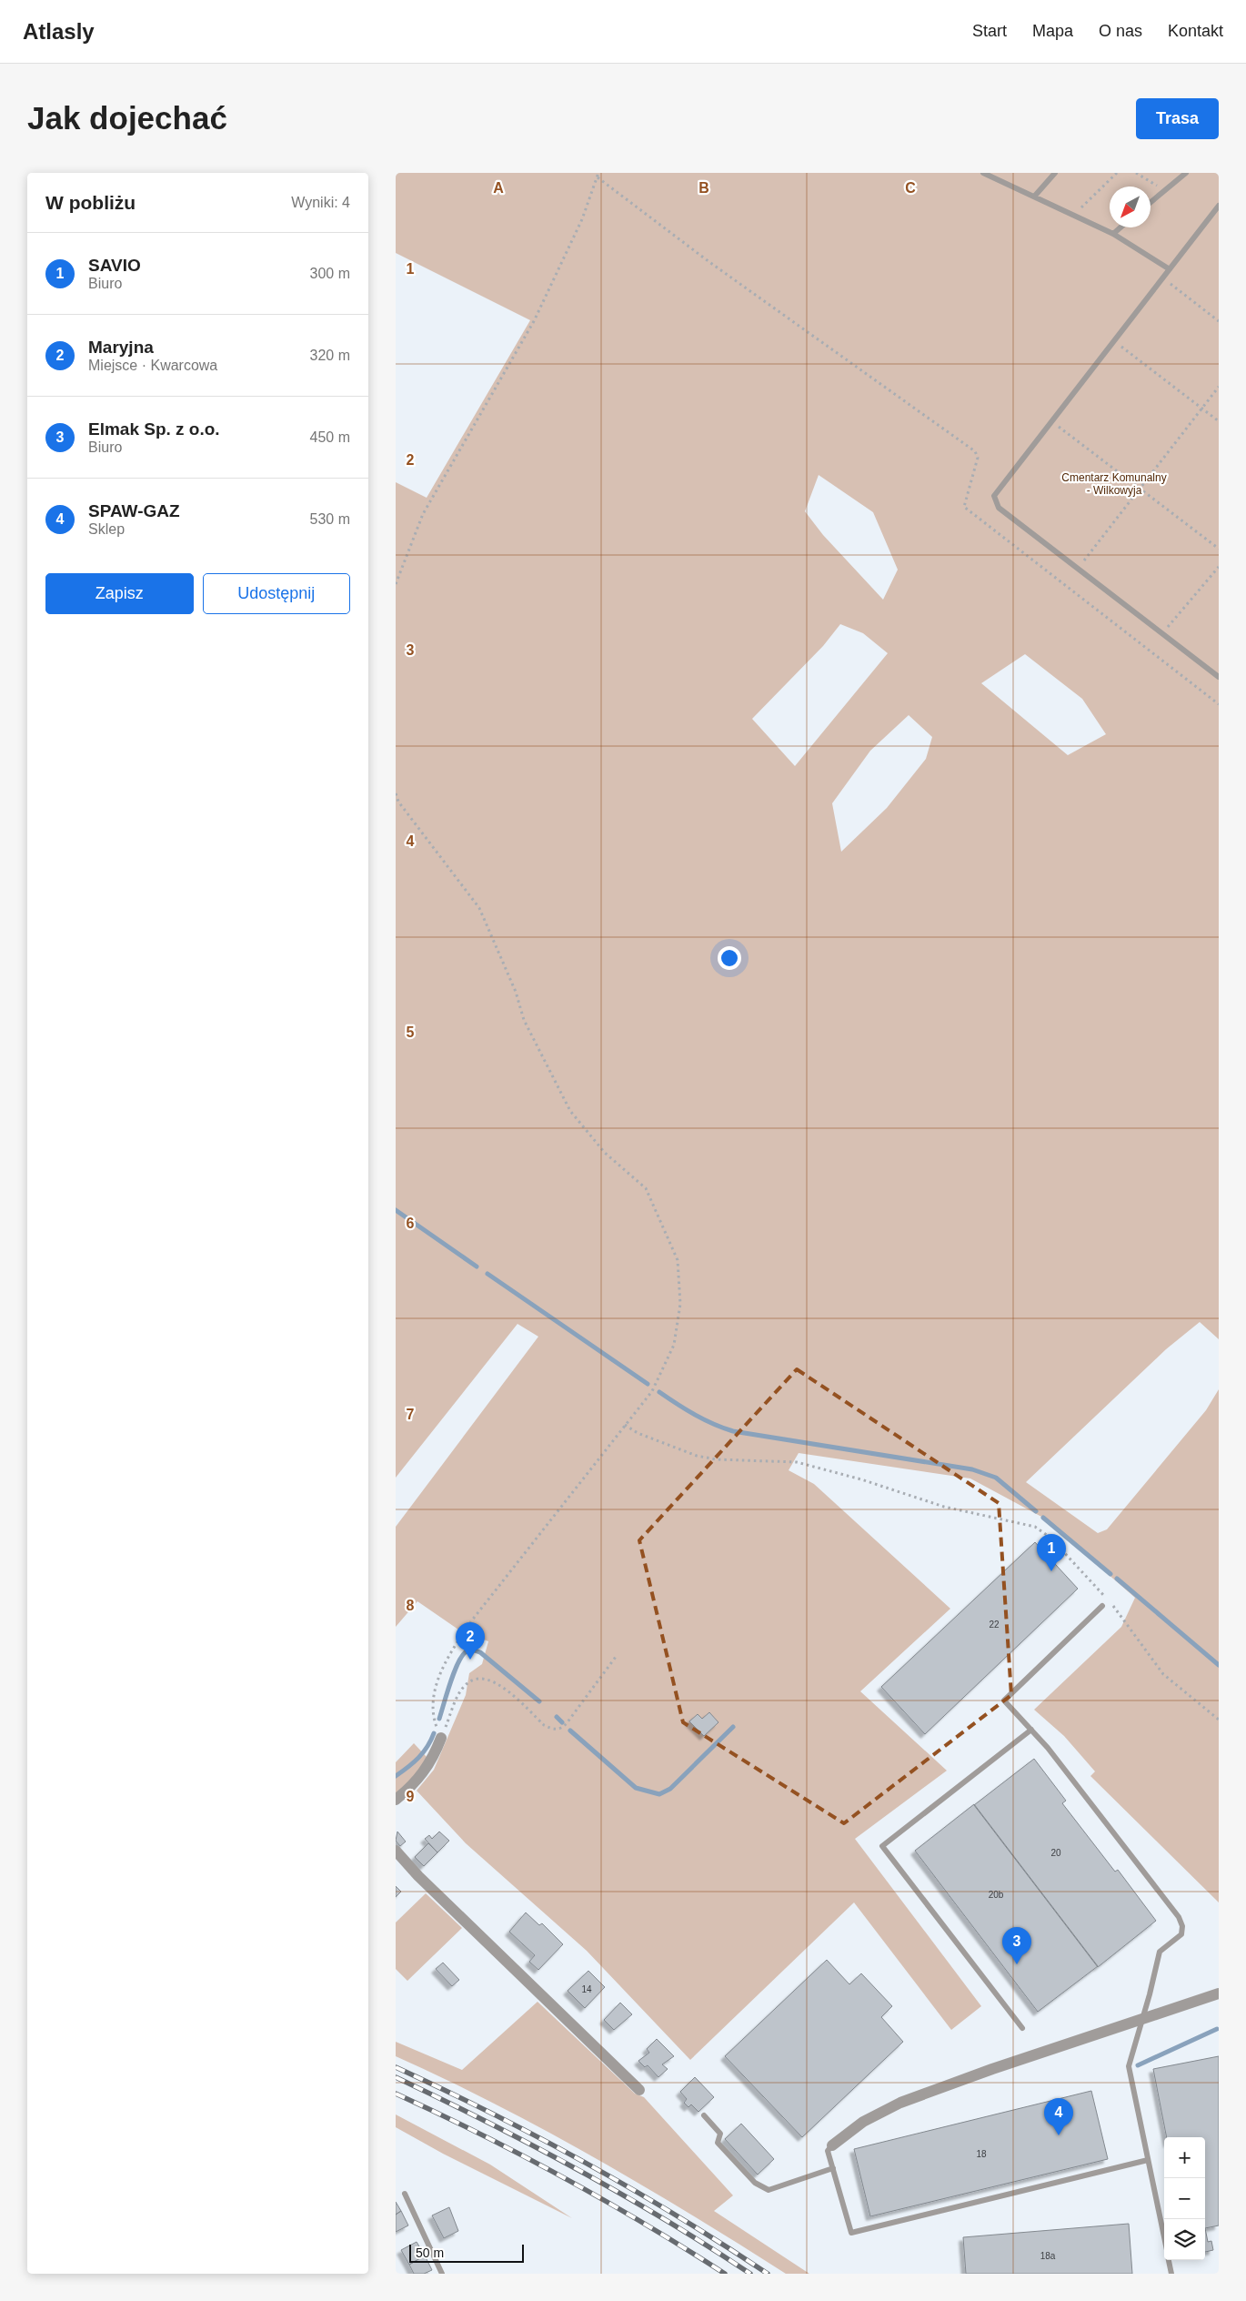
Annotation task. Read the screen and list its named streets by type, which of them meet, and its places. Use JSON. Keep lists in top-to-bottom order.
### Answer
{
  "parks": ["Cmentarz Komunalny - Wilkowyja"],
  "house_numbers": [
    "22",
    "20",
    "20b",
    "14",
    "18",
    "18a"
  ],
  "scale_bar": "50 m",
  "north": "bottom left",
  "page": {
    "header": "Atlasly",
    "nav": [
      "Start",
      "Mapa",
      "O nas",
      "Kontakt"
    ],
    "buttons": [
      "Trasa",
      ["Zapisz", "Udostępnij"]
    ],
    "title": "Jak dojechać",
    "heading": ["W pobliżu", "Wyniki: 4"],
    "list": [
      {
        "mark": "1",
        "name": "SAVIO",
        "note": "Biuro",
        "value": "300 m"
      },
      {
        "mark": "2",
        "name": "Maryjna",
        "note": "Miejsce · Kwarcowa",
        "value": "320 m"
      },
      {
        "mark": "3",
        "name": "Elmak Sp. z o.o.",
        "note": "Biuro",
        "value": "450 m"
      },
      {
        "mark": "4",
        "name": "SPAW-GAZ",
        "note": "Sklep",
        "value": "530 m"
      }
    ],
    "pins": [
      "1",
      "2",
      "3",
      "4"
    ],
    "map_buttons": ["+", "−"],
    "scale": "50 m"
  },
  "grid": {
    "columns": ["A", "B", "C"],
    "rows": [
      "1",
      "2",
      "3",
      "4",
      "5",
      "6",
      "7",
      "8",
      "9"
    ]
  }
}
